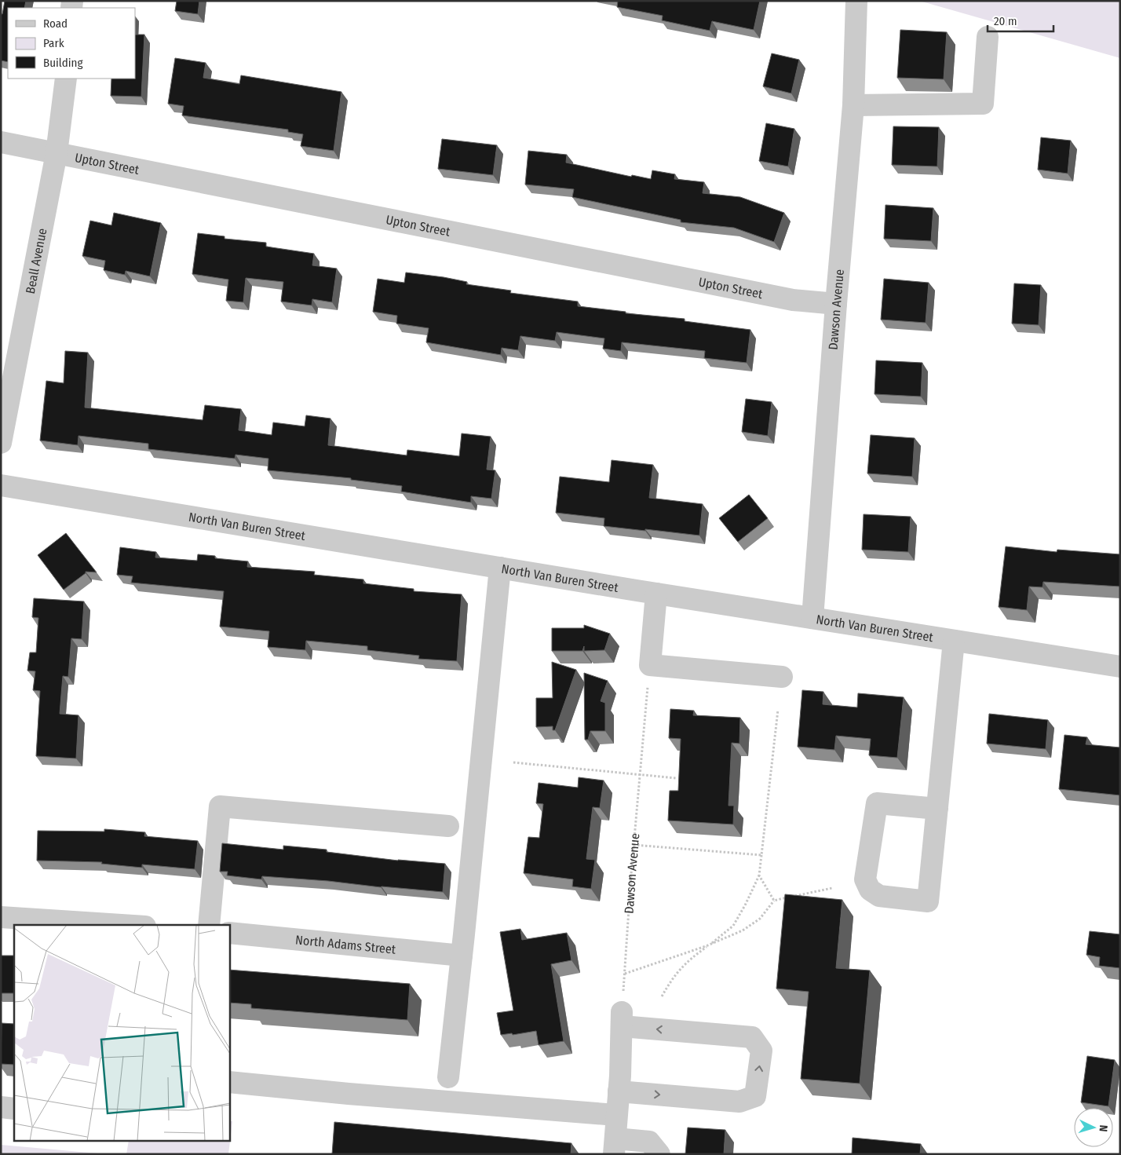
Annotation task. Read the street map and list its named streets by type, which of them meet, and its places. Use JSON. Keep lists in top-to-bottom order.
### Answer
{
  "streets": {
    "street": [
      "Upton Street",
      "Beall Avenue",
      "Dawson Avenue",
      "North Van Buren Street",
      "North Adams Street"
    ]
  },
  "crossings": [
    ["Upton Street", "Beall Avenue"],
    ["Upton Street", "Dawson Avenue"],
    ["Dawson Avenue", "North Van Buren Street"]
  ],
  "legend": ["Road", "Park", "Building"],
  "scale_bar": "20 m",
  "north": "right"
}
